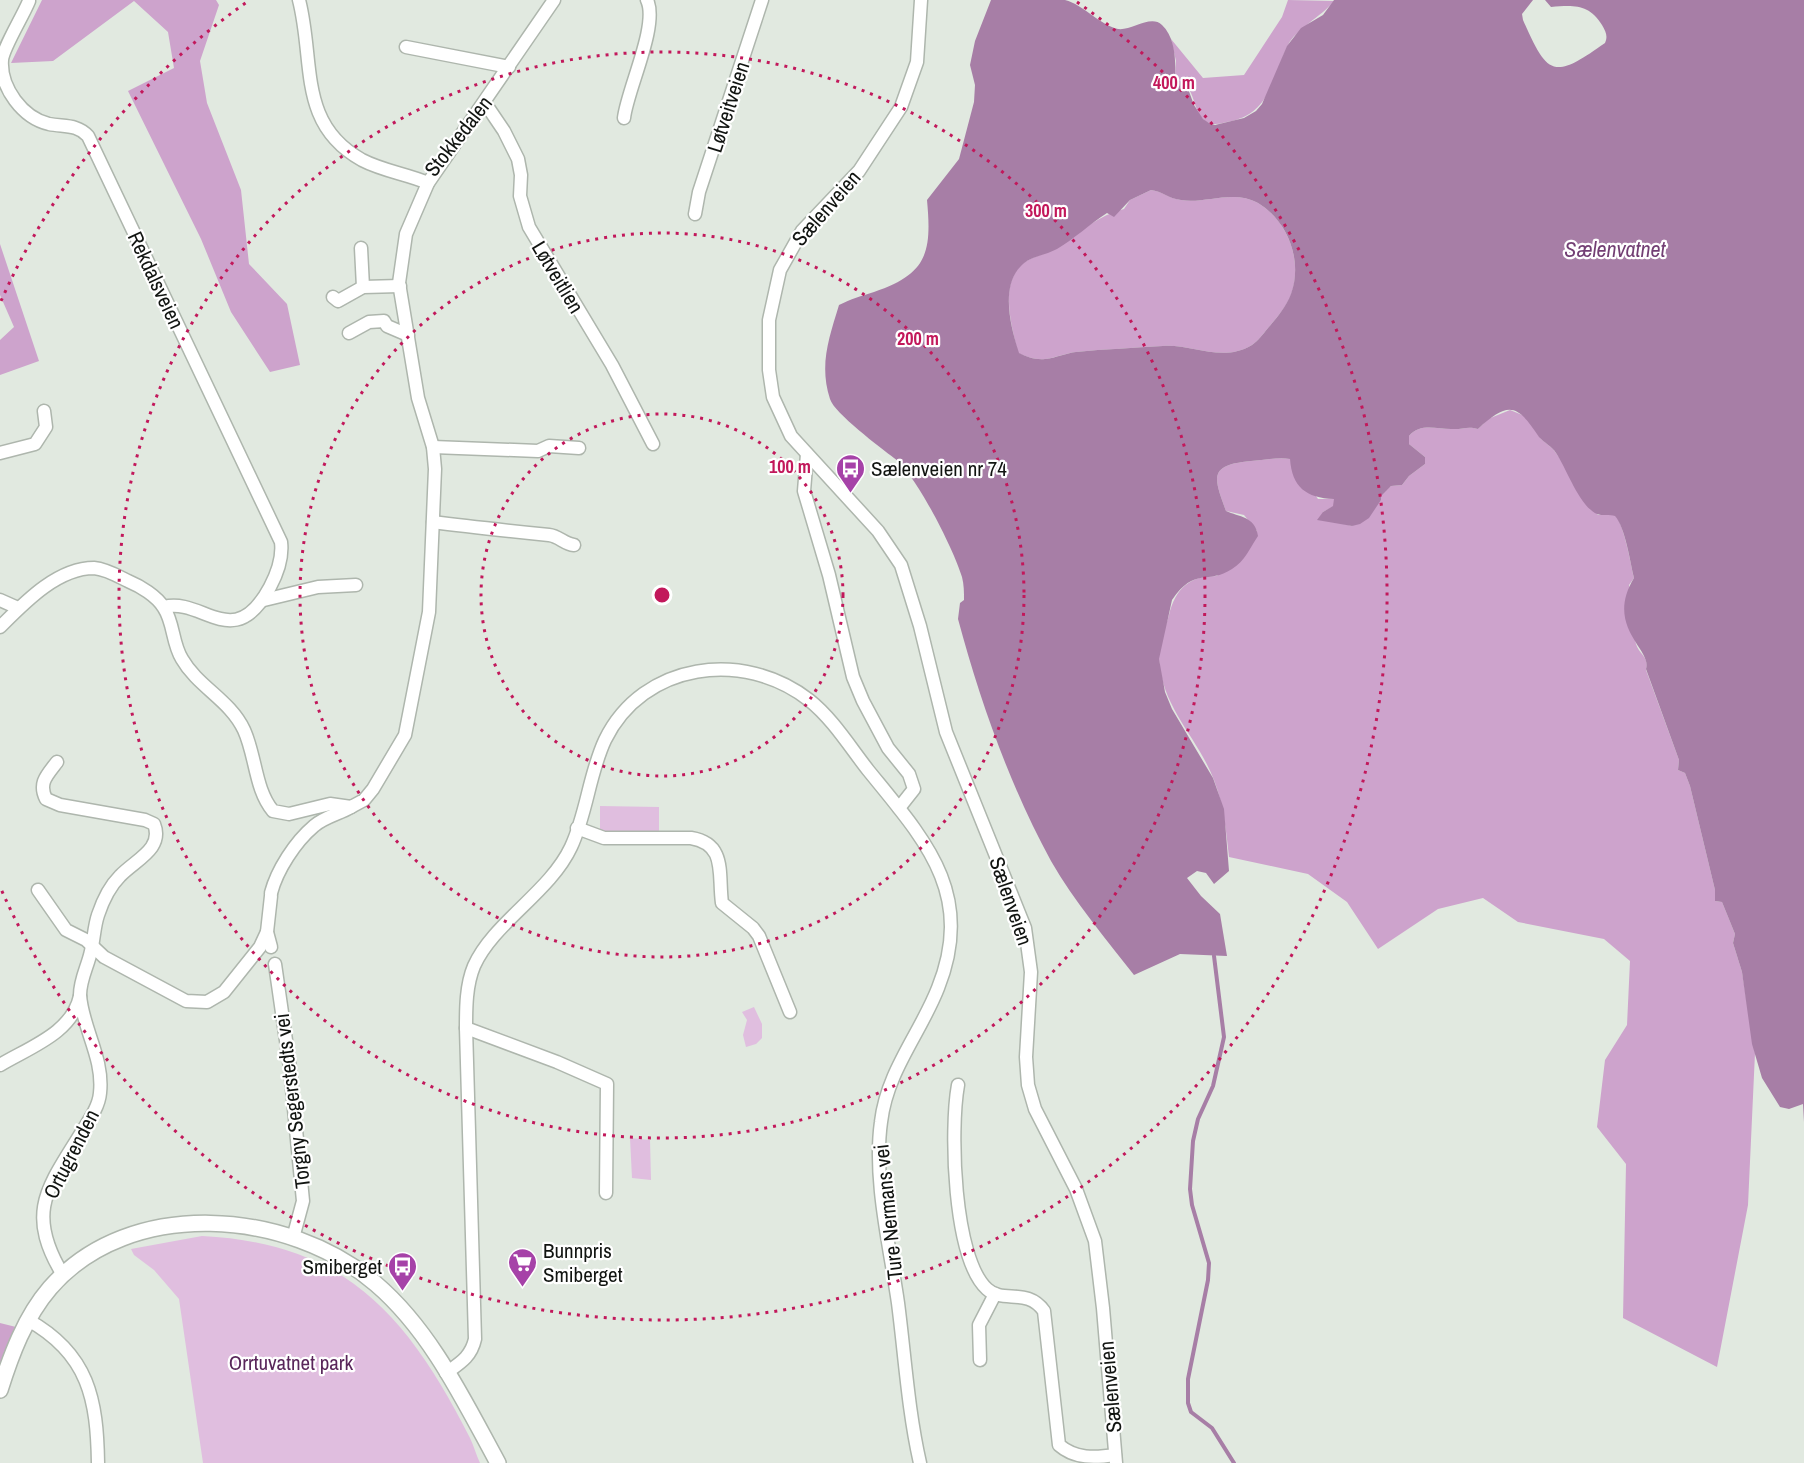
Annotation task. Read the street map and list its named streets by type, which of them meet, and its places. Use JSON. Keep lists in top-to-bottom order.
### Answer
{
  "streets": {
    "street": [
      "Løtveitveien",
      "Stokkedalen",
      "Sælenveien",
      "Løtveitlien",
      "Rekdalsveien",
      "Torgny Segerstedts vei",
      "Ortugrenden",
      "Ture Nermans vei"
    ]
  },
  "crossings": [
    ["Stokkedalen", "Løtveitlien"]
  ],
  "water": ["Sælenvatnet"],
  "parks": ["Orrtuvatnet park"],
  "places": {
    "bus stop": ["Sælenveien nr 74", "Smiberget"],
    "supermarket": ["Bunnpris Smiberget"]
  },
  "rings": [
    "400 m",
    "300 m",
    "200 m",
    "100 m"
  ]
}
